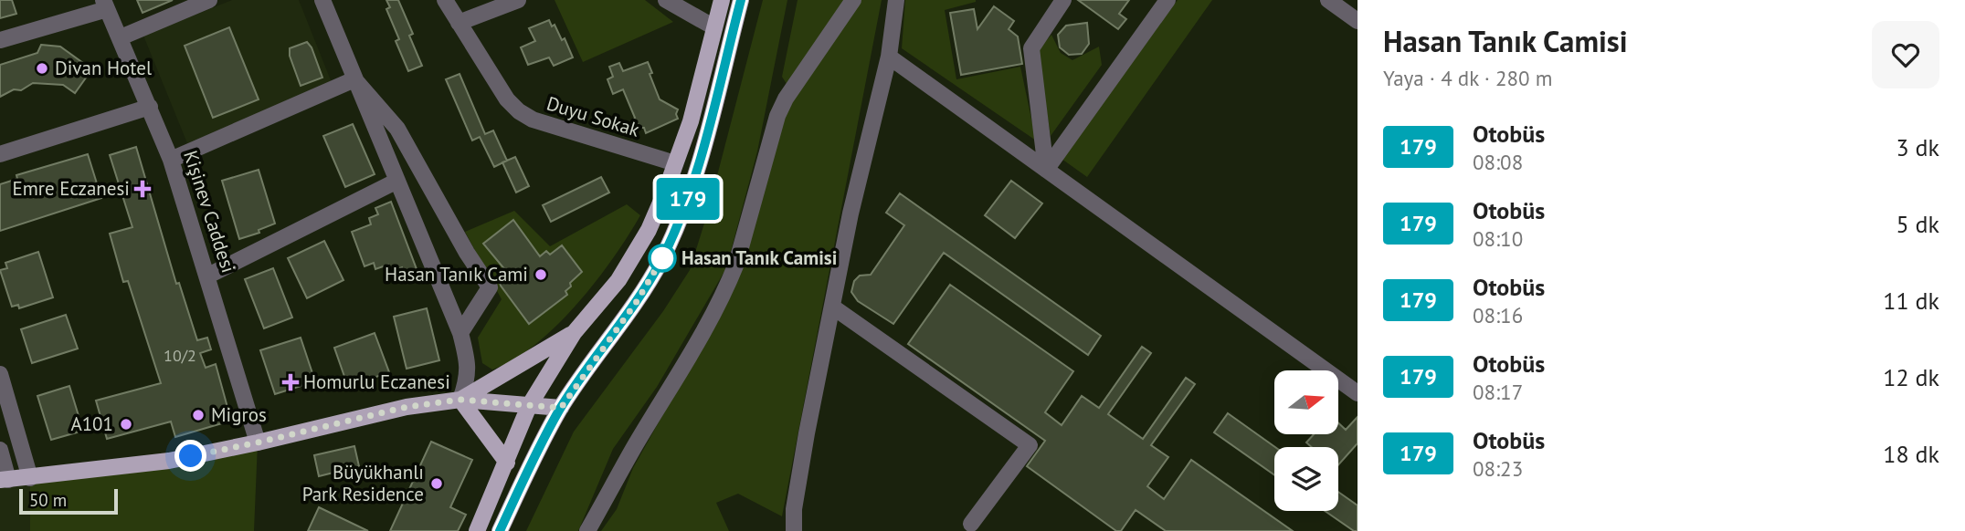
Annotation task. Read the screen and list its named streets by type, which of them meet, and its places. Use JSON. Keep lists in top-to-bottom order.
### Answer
{
  "streets": {
    "street": ["Duyu Sokak", "Kişinev Caddesi"]
  },
  "places": {
    "other": [
      "Divan Hotel",
      "Hasan Tanık Camisi",
      "Hasan Tanık Cami",
      "Migros",
      "A101",
      "Büyükhanlı Park Residence"
    ],
    "health": ["Emre Eczanesi", "Homurlu Eczanesi"]
  },
  "lines": ["bus line 179"],
  "house_numbers": ["10/2"],
  "scale_bar": "50 m",
  "north": "right",
  "page": {
    "on_map": "179",
    "heading": ["Hasan Tanık Camisi", "Yaya · 4 dk · 280 m"],
    "list": [
      {
        "mark": "179",
        "name": "Otobüs",
        "note": "08:08",
        "value": "3 dk"
      },
      {
        "mark": "179",
        "name": "Otobüs",
        "note": "08:10",
        "value": "5 dk"
      },
      {
        "mark": "179",
        "name": "Otobüs",
        "note": "08:16",
        "value": "11 dk"
      },
      {
        "mark": "179",
        "name": "Otobüs",
        "note": "08:17",
        "value": "12 dk"
      },
      {
        "mark": "179",
        "name": "Otobüs",
        "note": "08:23",
        "value": "18 dk"
      }
    ],
    "scale": "50 m"
  }
}
